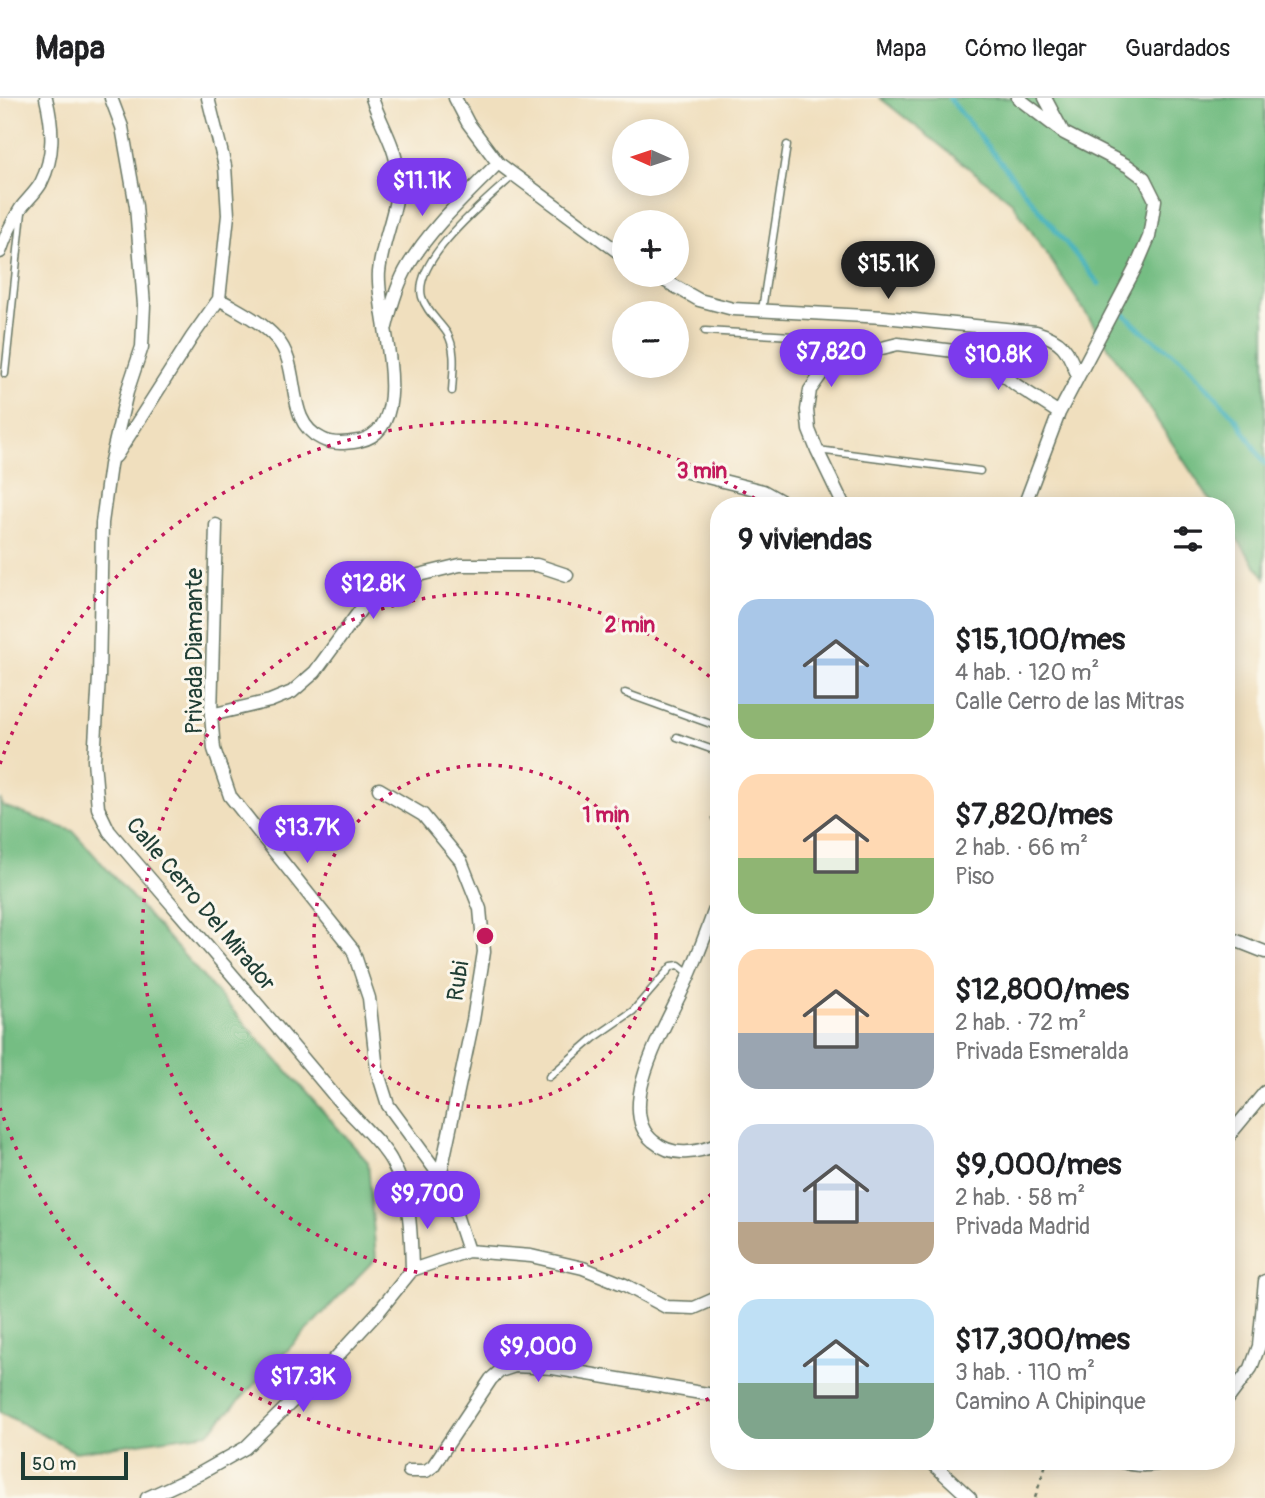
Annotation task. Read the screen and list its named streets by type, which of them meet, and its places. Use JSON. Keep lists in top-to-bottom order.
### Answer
{
  "streets": {
    "street": ["Privada Diamante", "Calle Cerro Del Mirador", "Rubi"]
  },
  "crossings": [
    ["Privada Diamante", "Rubi"]
  ],
  "scale_bar": "50 m",
  "north": "left",
  "page": {
    "header": "Mapa",
    "nav": ["Mapa", "Cómo llegar", "Guardados"],
    "map_buttons": ["+", "−"],
    "price": [
      "$11.1K",
      "$15.1K",
      "$7,820",
      "$10.8K",
      "$12.8K",
      "$13.7K",
      "$9,700",
      "$9,000",
      "$17.3K"
    ],
    "heading": "9 viviendas",
    "list": [
      {
        "name": "$15,100/mes",
        "note": "4 hab. · 120 m² · Calle Cerro de las Mitras"
      },
      {
        "name": "$7,820/mes",
        "note": "2 hab. · 66 m² · Piso"
      },
      {
        "name": "$12,800/mes",
        "note": "2 hab. · 72 m² · Privada Esmeralda"
      },
      {
        "name": "$9,000/mes",
        "note": "2 hab. · 58 m² · Privada Madrid"
      },
      {
        "name": "$17,300/mes",
        "note": "3 hab. · 110 m² · Camino A Chipinque"
      }
    ],
    "scale": "50 m"
  },
  "rings": ["3 min", "2 min", "1 min"]
}
